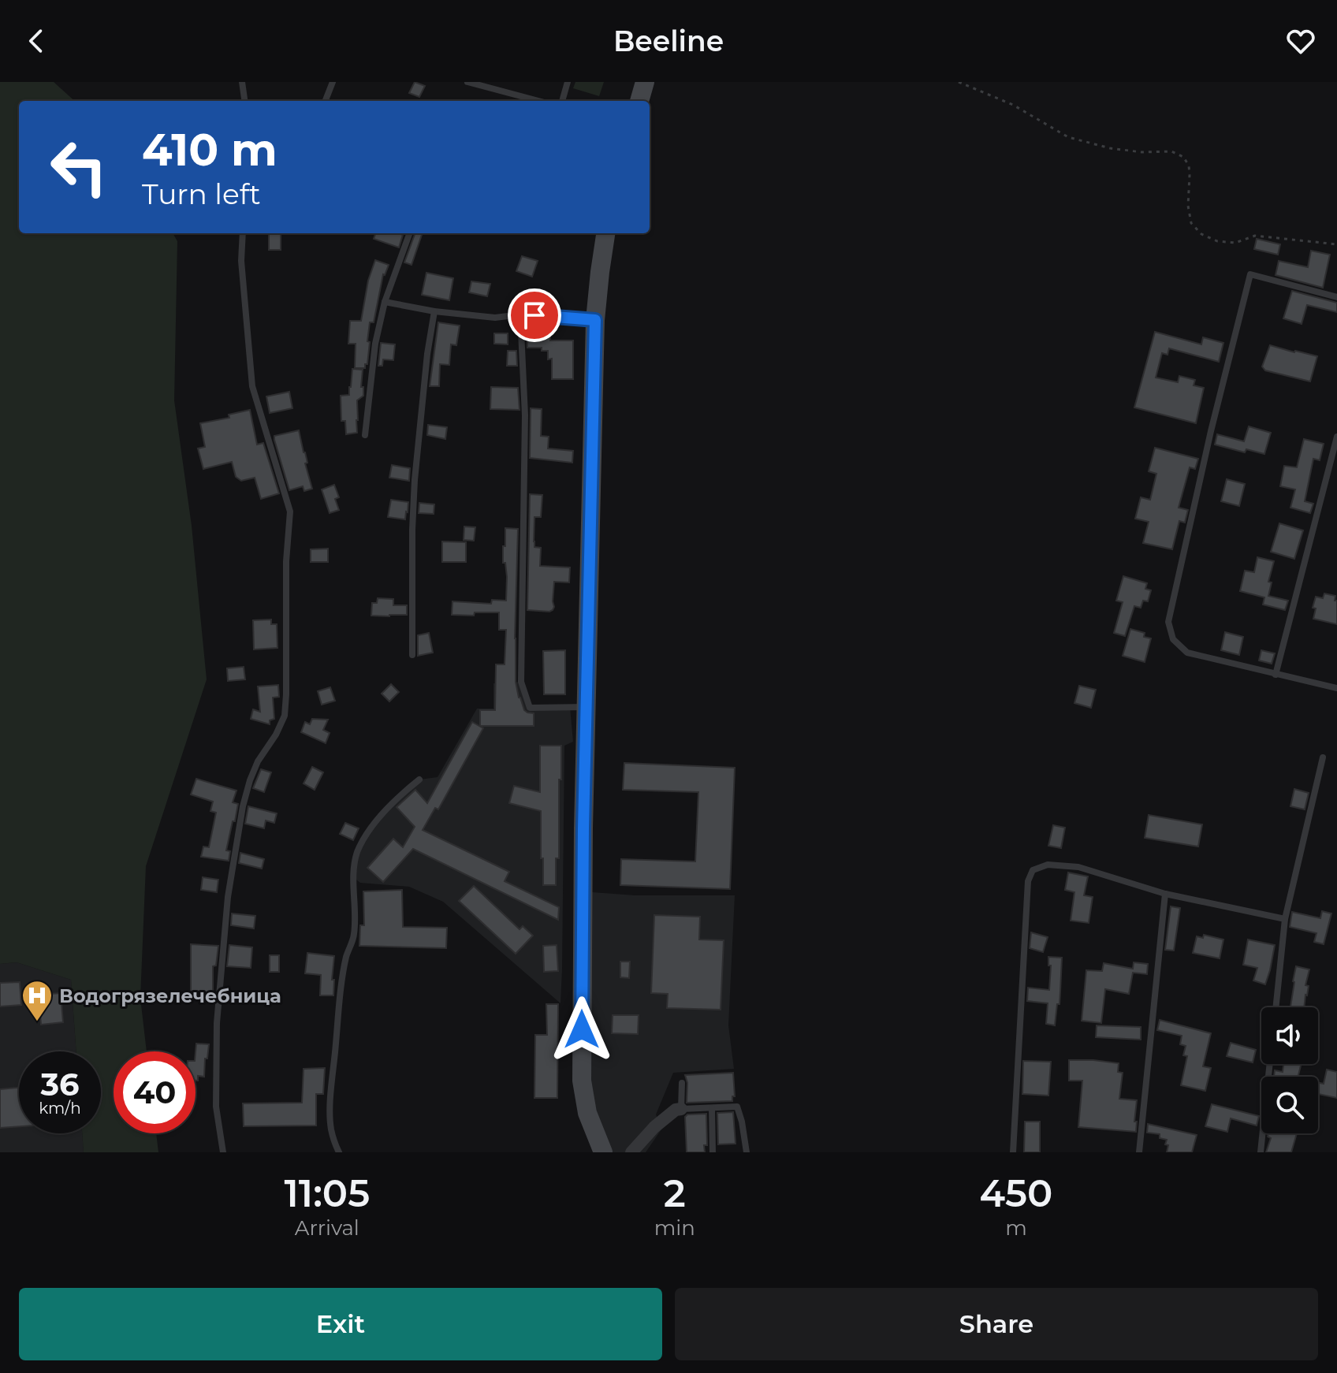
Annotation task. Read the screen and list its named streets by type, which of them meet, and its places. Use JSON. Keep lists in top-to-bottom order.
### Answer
{
  "places": {
    "hospital": ["Водогрязелечебница"]
  },
  "page": {
    "header": "Beeline",
    "turn": ["410 m", "Turn left"],
    "speed": "36 km/h",
    "limit": "40",
    "eta": [
      "11:05",
      "Arrival",
      "2",
      "min",
      "450",
      "m"
    ],
    "buttons": ["Exit", "Share"]
  }
}
